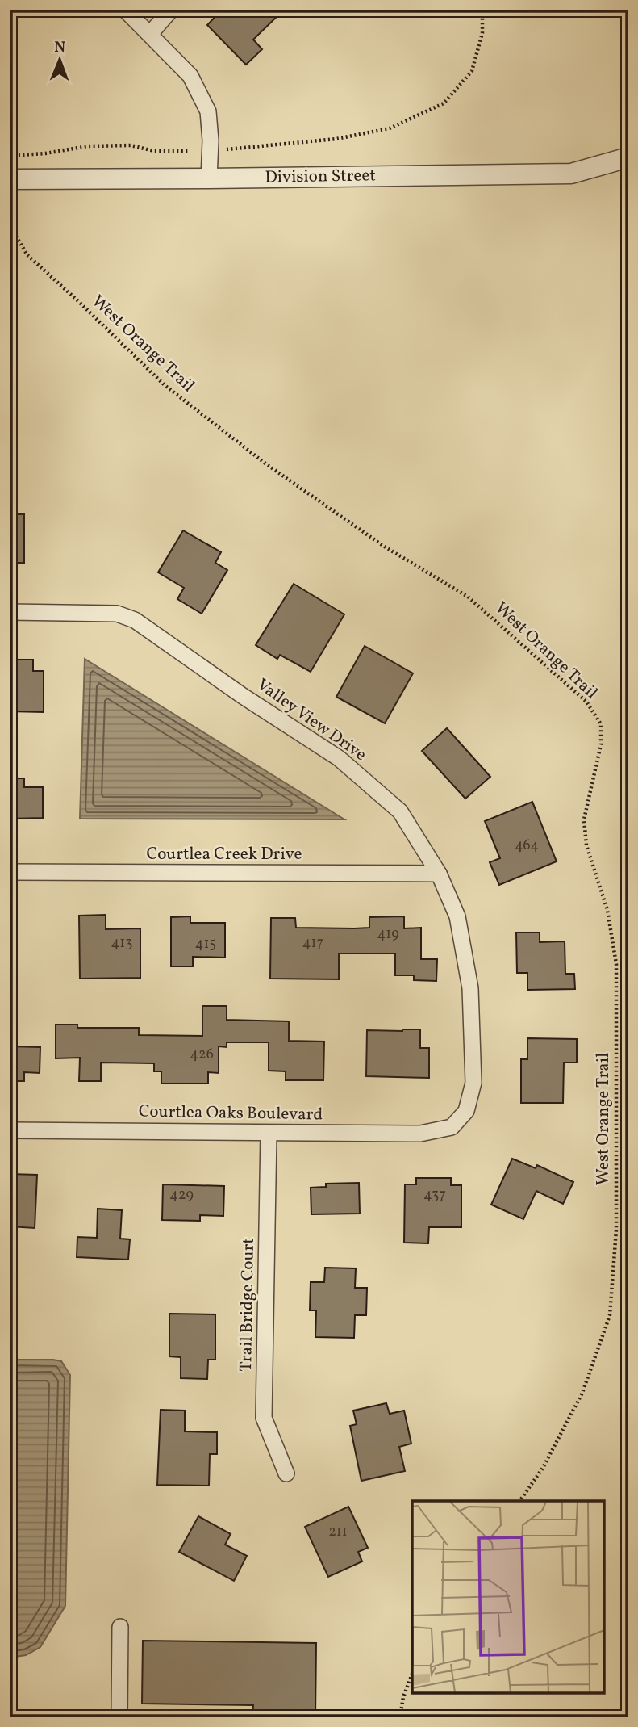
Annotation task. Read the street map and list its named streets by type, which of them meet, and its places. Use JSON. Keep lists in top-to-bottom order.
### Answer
{
  "streets": {
    "street": [
      "Division Street",
      "Valley View Drive",
      "Courtlea Creek Drive",
      "Courtlea Oaks Boulevard",
      "Trail Bridge Court"
    ],
    "path": ["West Orange Trail"]
  },
  "crossings": [
    ["Valley View Drive", "Courtlea Creek Drive"],
    ["Valley View Drive", "Courtlea Oaks Boulevard"],
    ["Courtlea Oaks Boulevard", "Trail Bridge Court"]
  ],
  "house_numbers": [
    "464",
    "419",
    "413",
    "417",
    "415",
    "426",
    "429",
    "437",
    "211"
  ],
  "north": "top"
}
